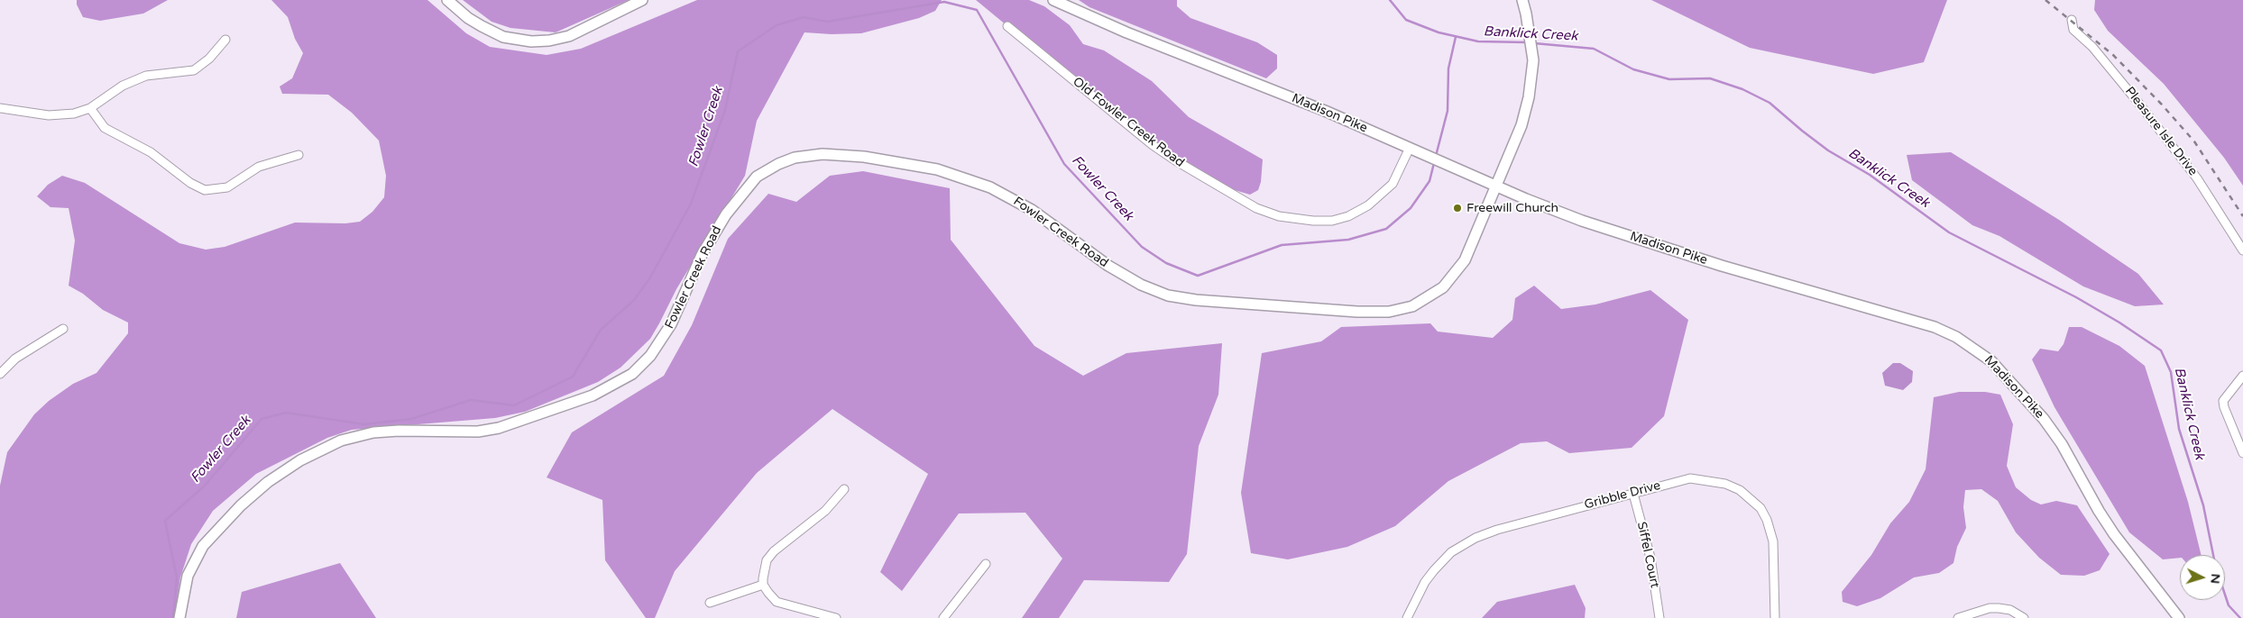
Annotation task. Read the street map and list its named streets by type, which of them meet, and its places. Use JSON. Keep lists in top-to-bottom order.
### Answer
{
  "streets": {
    "main road": ["Madison Pike", "Fowler Creek Road"],
    "street": [
      "Old Fowler Creek Road",
      "Pleasure Isle Drive",
      "Gribble Drive",
      "Siffel Court"
    ]
  },
  "crossings": [
    ["Madison Pike", "Old Fowler Creek Road"],
    ["Madison Pike", "Fowler Creek Road"],
    ["Gribble Drive", "Siffel Court"]
  ],
  "water": ["Banklick Creek", "Fowler Creek"],
  "places": ["Freewill Church"],
  "north": "right"
}
